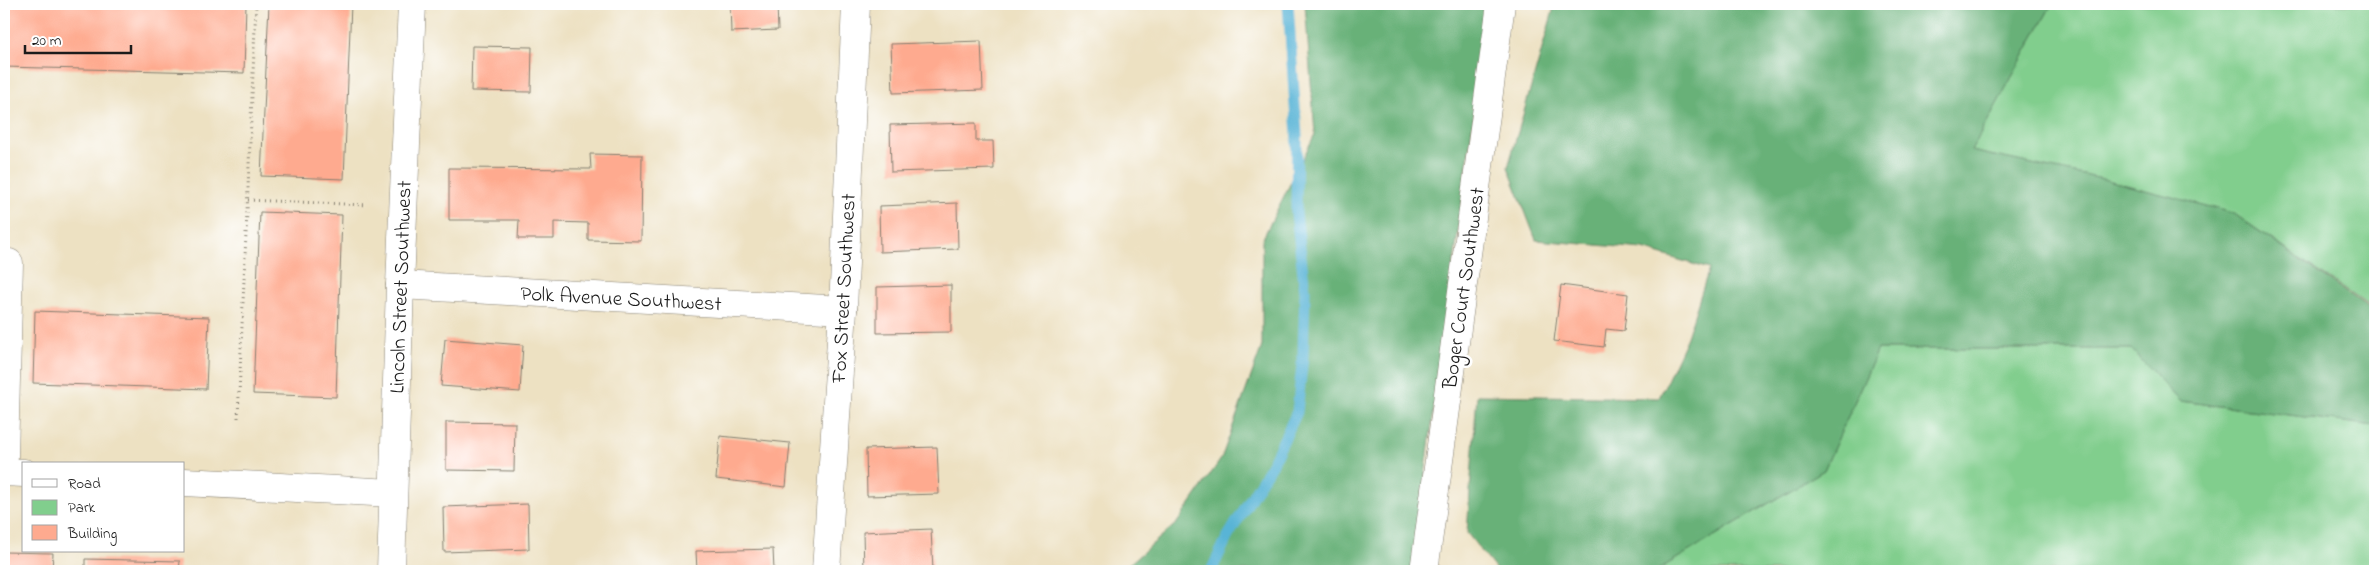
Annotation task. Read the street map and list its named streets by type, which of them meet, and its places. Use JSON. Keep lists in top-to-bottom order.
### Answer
{
  "streets": {
    "street": [
      "Lincoln Street Southwest",
      "Fox Street Southwest",
      "Boger Court Southwest",
      "Polk Avenue Southwest"
    ]
  },
  "crossings": [
    ["Lincoln Street Southwest", "Polk Avenue Southwest"],
    ["Fox Street Southwest", "Polk Avenue Southwest"]
  ],
  "legend": ["Road", "Park", "Building"],
  "scale_bar": "20 m"
}
